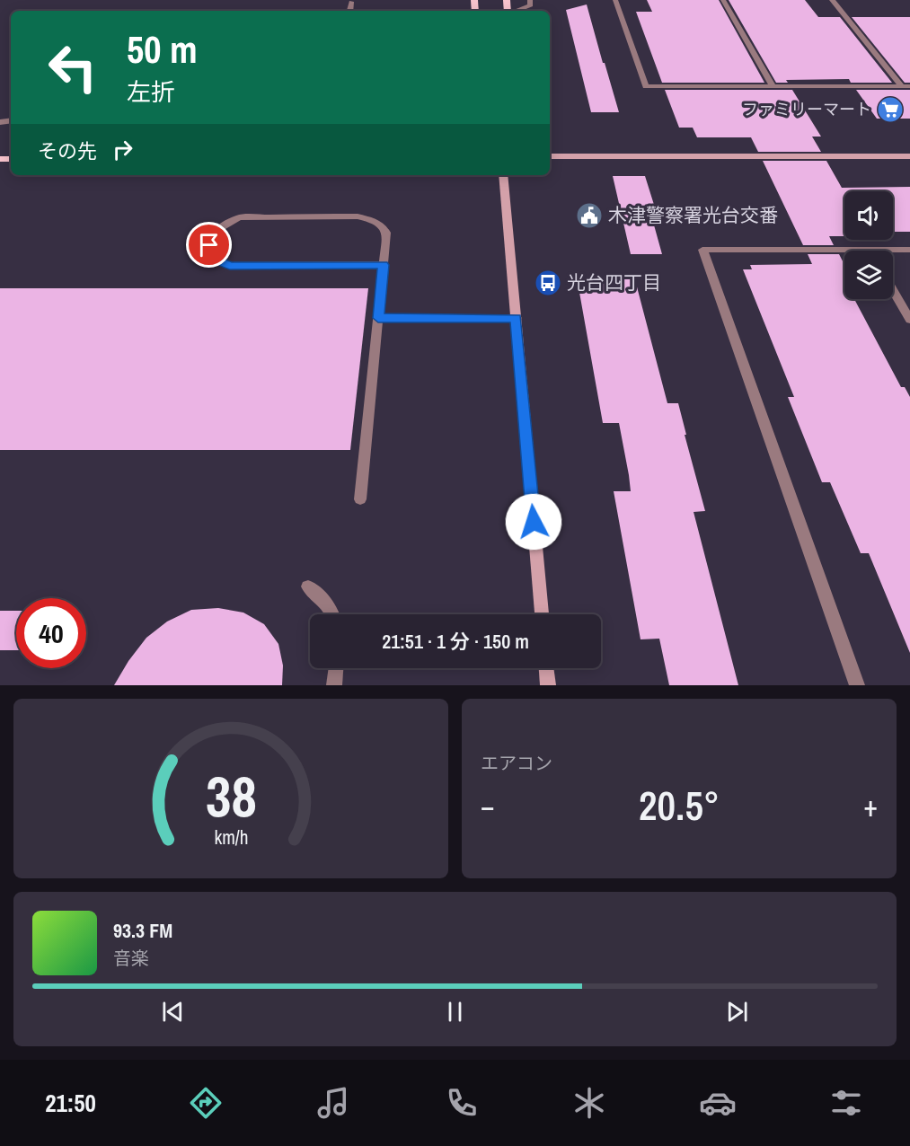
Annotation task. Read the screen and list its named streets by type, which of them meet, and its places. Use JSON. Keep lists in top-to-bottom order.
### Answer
{
  "places": {
    "supermarket": ["ファミリーマート"],
    "public building": ["木津警察署光台交番"],
    "bus stop": ["光台四丁目"]
  },
  "page": {
    "turn": ["50 m", "左折"],
    "then": "その先",
    "limit": "40",
    "trip": "21:51 · 1 分 · 150 m",
    "tile": "エアコン",
    "heat": ["−", "20.5°", "+"],
    "song": ["93.3 FM", "音楽"],
    "tabs": "21:50",
    "gauge": ["38", "km/h"]
  }
}
